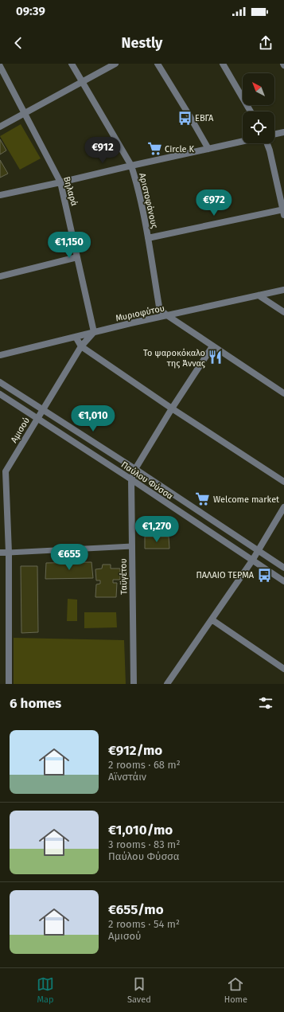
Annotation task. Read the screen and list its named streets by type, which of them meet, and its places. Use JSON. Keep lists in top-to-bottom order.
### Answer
{
  "streets": {
    "street": [
      "Βηλαρά",
      "Αριστοφάνους",
      "Μυριοφύτου",
      "Αμισού",
      "Παύλου Φύσσα",
      "Ταϋγέτου"
    ]
  },
  "crossings": [
    ["Βηλαρά", "Μυριοφύτου"],
    ["Βηλαρά", "Αμισού"],
    ["Αριστοφάνους", "Μυριοφύτου"],
    ["Μυριοφύτου", "Αμισού"],
    ["Αμισού", "Παύλου Φύσσα"],
    ["Παύλου Φύσσα", "Ταϋγέτου"]
  ],
  "places": {
    "bus stop": ["ΕΒΓΑ", "ΠΑΛΑΙΟ ΤΕΡΜΑ"],
    "supermarket": ["Circle K", "Welcome market"],
    "restaurant": ["Το ψαροκόκαλο της Άννας"]
  },
  "north": "top left",
  "page": {
    "status": "09:39",
    "header": "Nestly",
    "price": [
      "€912",
      "€972",
      "€1,150",
      "€1,010",
      "€1,270",
      "€655"
    ],
    "heading": "6 homes",
    "list": [
      {
        "name": "€912/mo",
        "note": "2 rooms · 68 m² · Αϊνστάιν"
      },
      {
        "name": "€1,010/mo",
        "note": "3 rooms · 83 m² · Παύλου Φύσσα"
      },
      {
        "name": "€655/mo",
        "note": "2 rooms · 54 m² · Αμισού"
      }
    ],
    "tabs": ["Map", "Saved", "Home"]
  }
}
